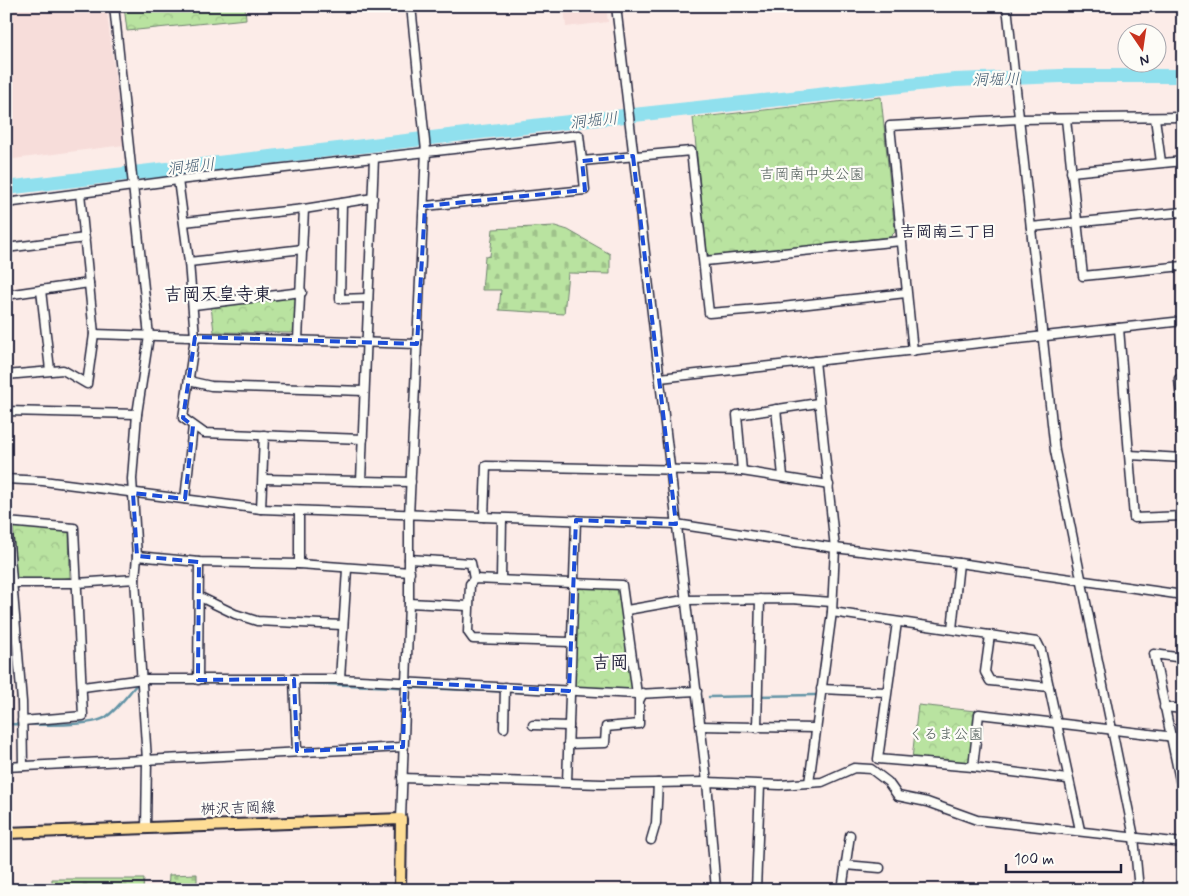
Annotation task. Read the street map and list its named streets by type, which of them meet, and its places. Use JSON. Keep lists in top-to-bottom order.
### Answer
{
  "streets": {
    "main road": ["桝沢吉岡線"]
  },
  "districts": ["吉岡南三丁目", "吉岡天皇寺東", "吉岡"],
  "water": ["洞堀川"],
  "parks": ["吉岡南中央公園", "くるま公園"],
  "scale_bar": "100 m",
  "north": "bottom"
}
